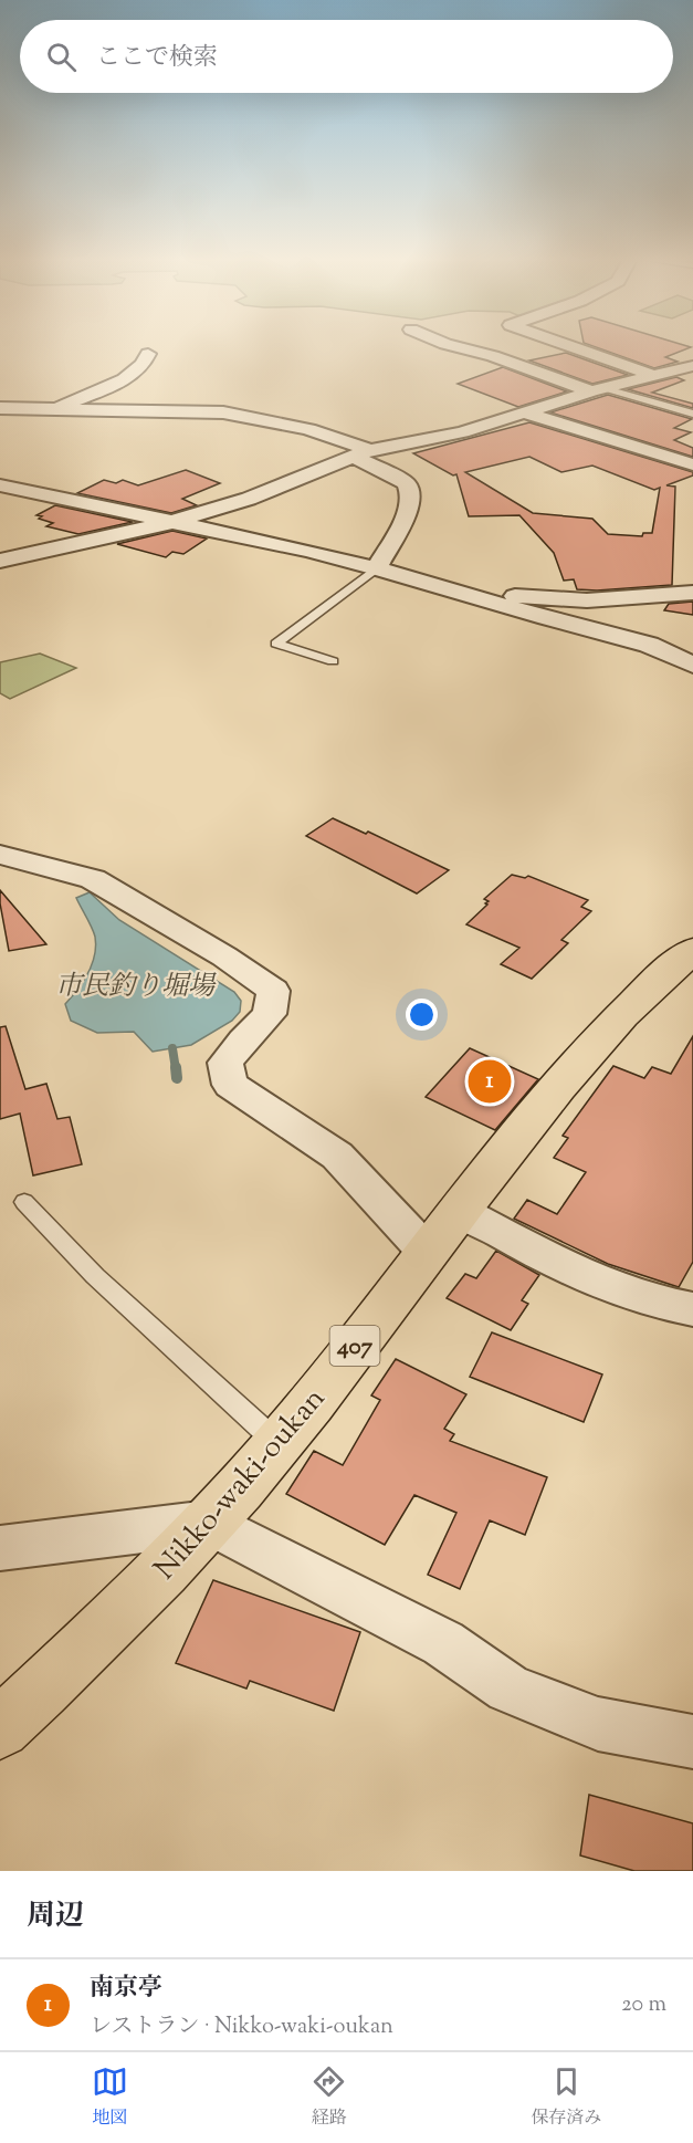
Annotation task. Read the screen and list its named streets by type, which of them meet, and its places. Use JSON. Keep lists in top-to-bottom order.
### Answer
{
  "streets": {
    "highway": ["407", "Nikko-waki-oukan"]
  },
  "water": ["市民釣り堀場"],
  "page": {
    "search": "ここで検索",
    "pins": "1",
    "heading": "周辺",
    "list": [
      {
        "mark": "1",
        "name": "南京亭",
        "note": "レストラン · Nikko-waki-oukan",
        "value": "20 m"
      }
    ],
    "nav": ["地図", "経路", "保存済み"]
  }
}
